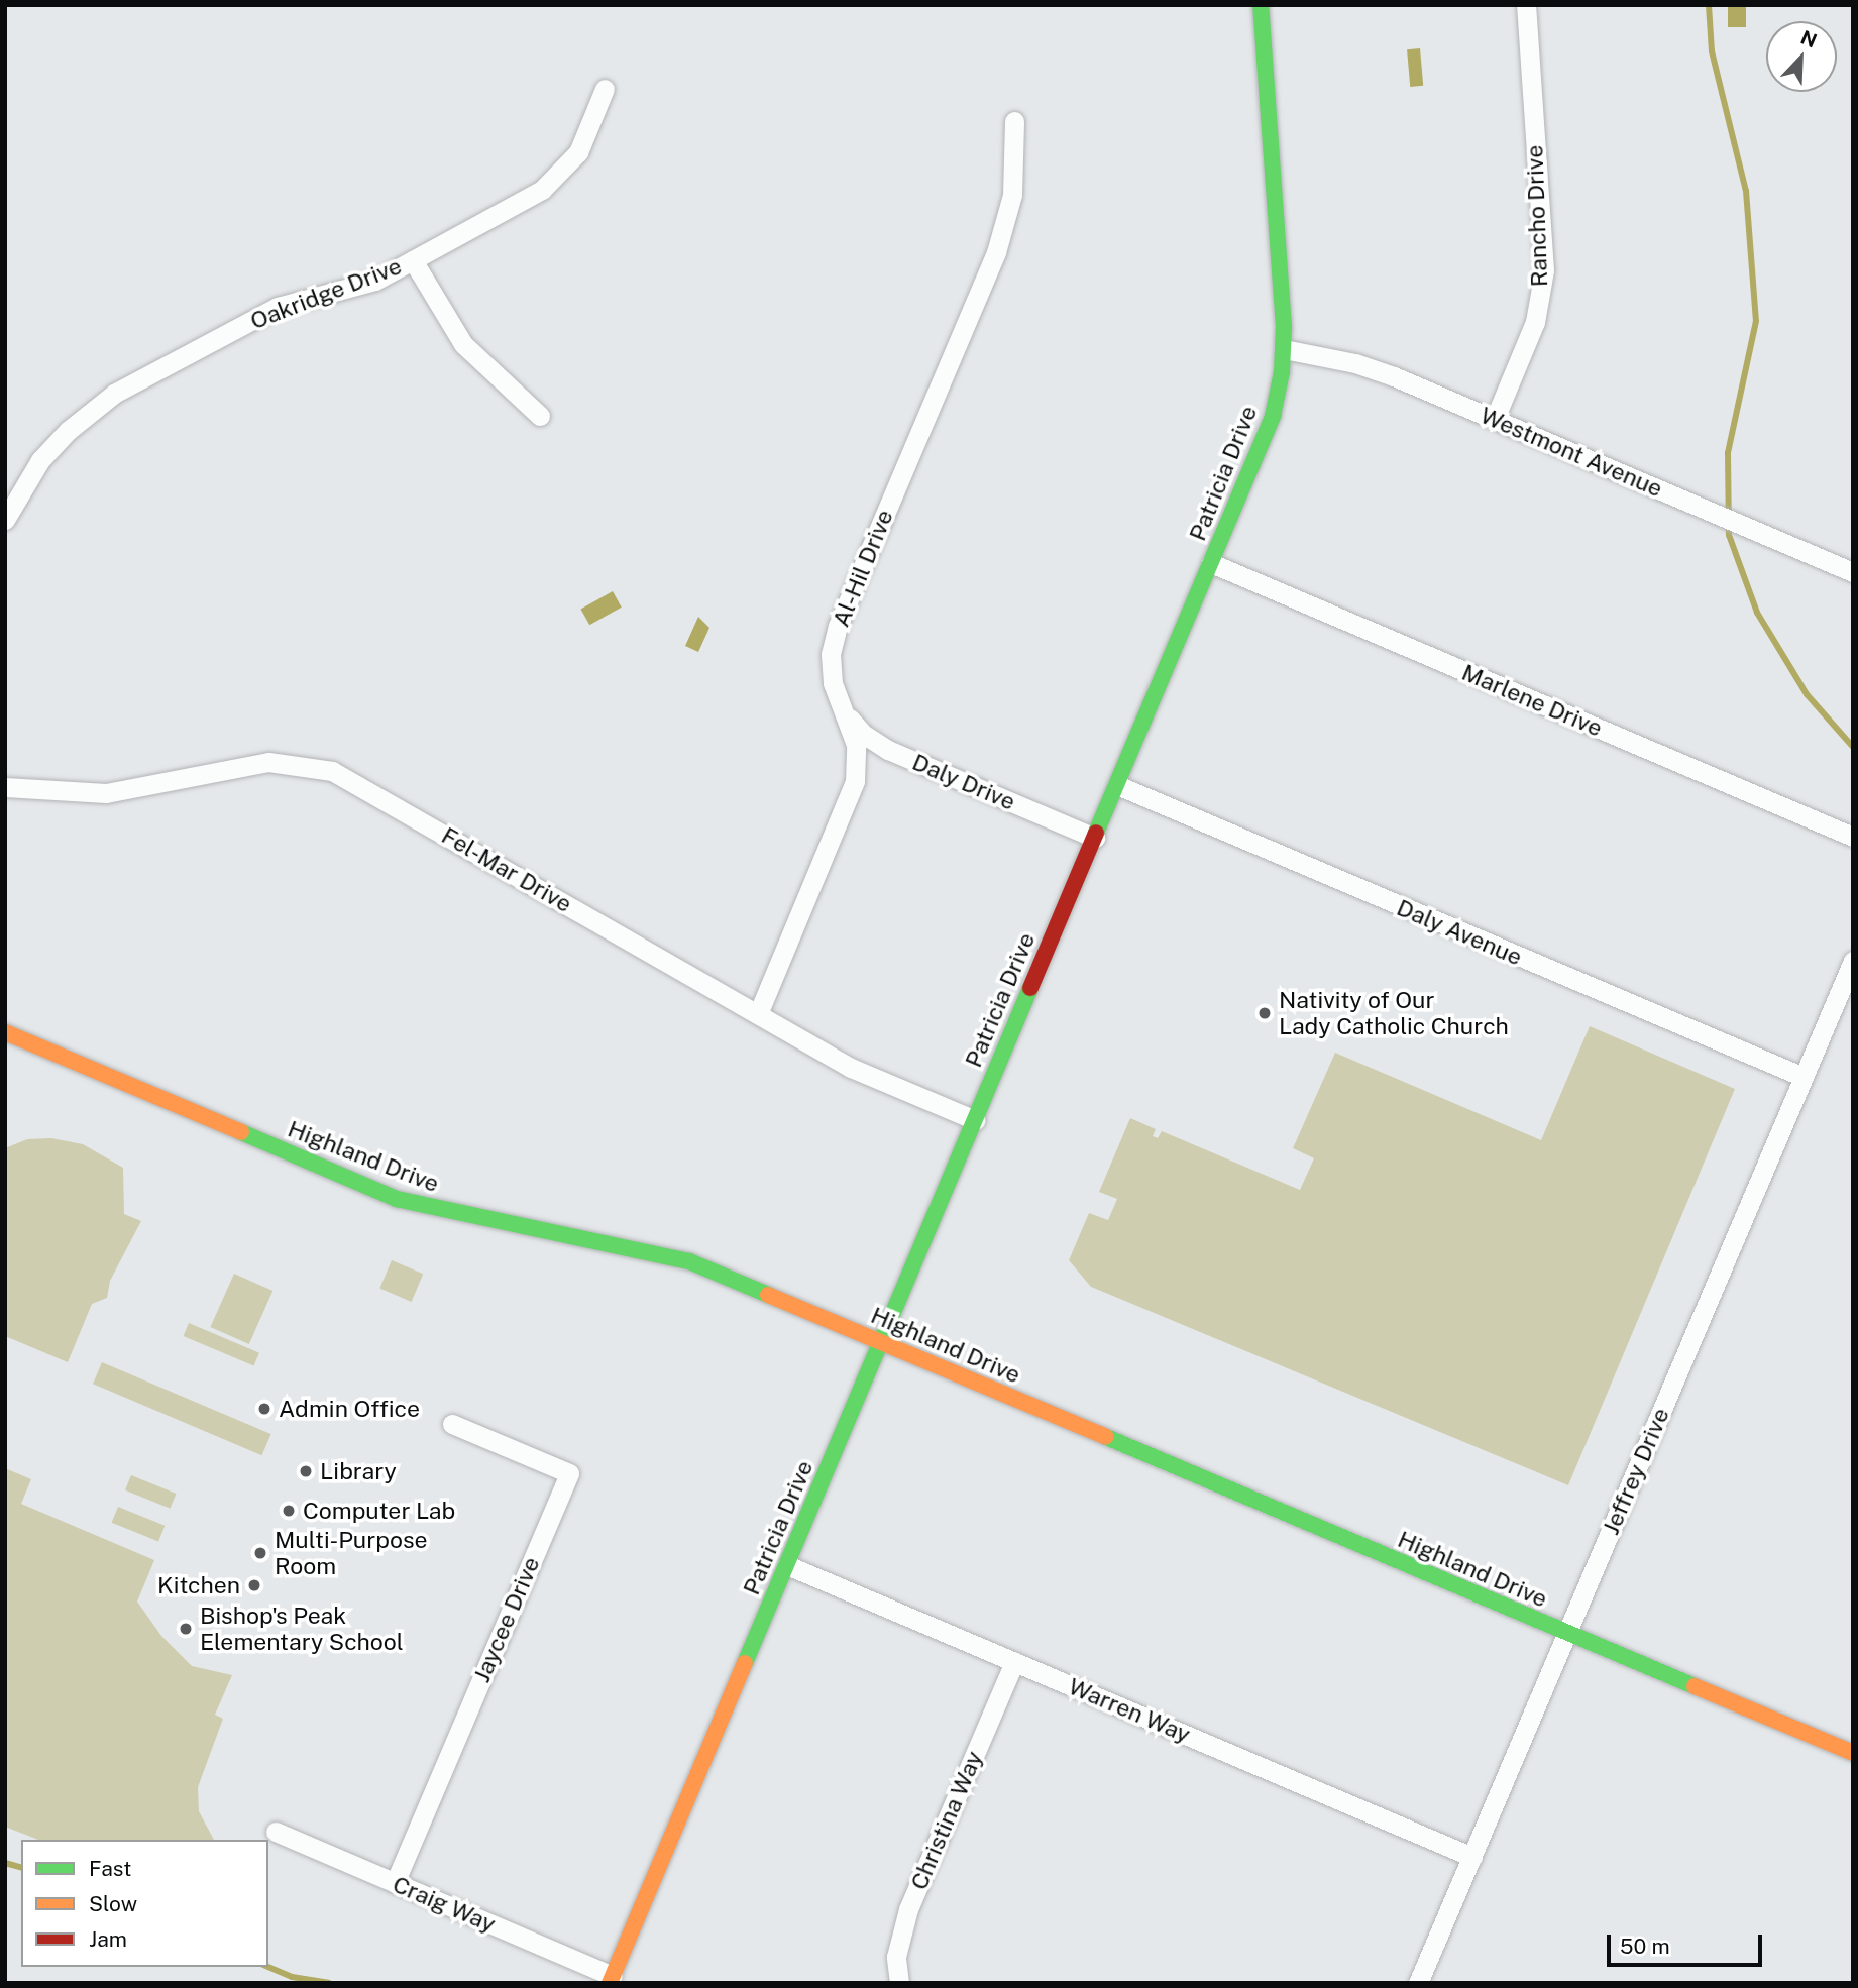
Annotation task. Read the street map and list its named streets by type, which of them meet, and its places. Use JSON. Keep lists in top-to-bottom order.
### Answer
{
  "streets": {
    "street": [
      "Rancho Drive",
      "Oakridge Drive",
      "Westmont Avenue",
      "Patricia Drive",
      "Al-Hil Drive",
      "Marlene Drive",
      "Daly Drive",
      "Fel-Mar Drive",
      "Daly Avenue",
      "Highland Drive",
      "Jeffrey Drive",
      "Jaycee Drive",
      "Warren Way",
      "Christina Way",
      "Craig Way"
    ]
  },
  "crossings": [
    ["Rancho Drive", "Westmont Avenue"],
    ["Westmont Avenue", "Patricia Drive"],
    ["Patricia Drive", "Marlene Drive"],
    ["Patricia Drive", "Daly Drive"],
    ["Patricia Drive", "Fel-Mar Drive"],
    ["Patricia Drive", "Daly Avenue"],
    ["Patricia Drive", "Highland Drive"],
    ["Patricia Drive", "Warren Way"],
    ["Patricia Drive", "Craig Way"],
    ["Al-Hil Drive", "Daly Drive"],
    ["Al-Hil Drive", "Fel-Mar Drive"],
    ["Daly Avenue", "Jeffrey Drive"],
    ["Highland Drive", "Jeffrey Drive"],
    ["Jeffrey Drive", "Warren Way"],
    ["Jaycee Drive", "Craig Way"],
    ["Warren Way", "Christina Way"]
  ],
  "places": [
    "Nativity of Our Lady Catholic Church",
    "Admin Office",
    "Library",
    "Computer Lab",
    "Multi-Purpose Room",
    "Kitchen",
    "Bishop's Peak Elementary School"
  ],
  "legend": ["Fast", "Slow", "Jam"],
  "scale_bar": "50 m",
  "north": "top right"
}
